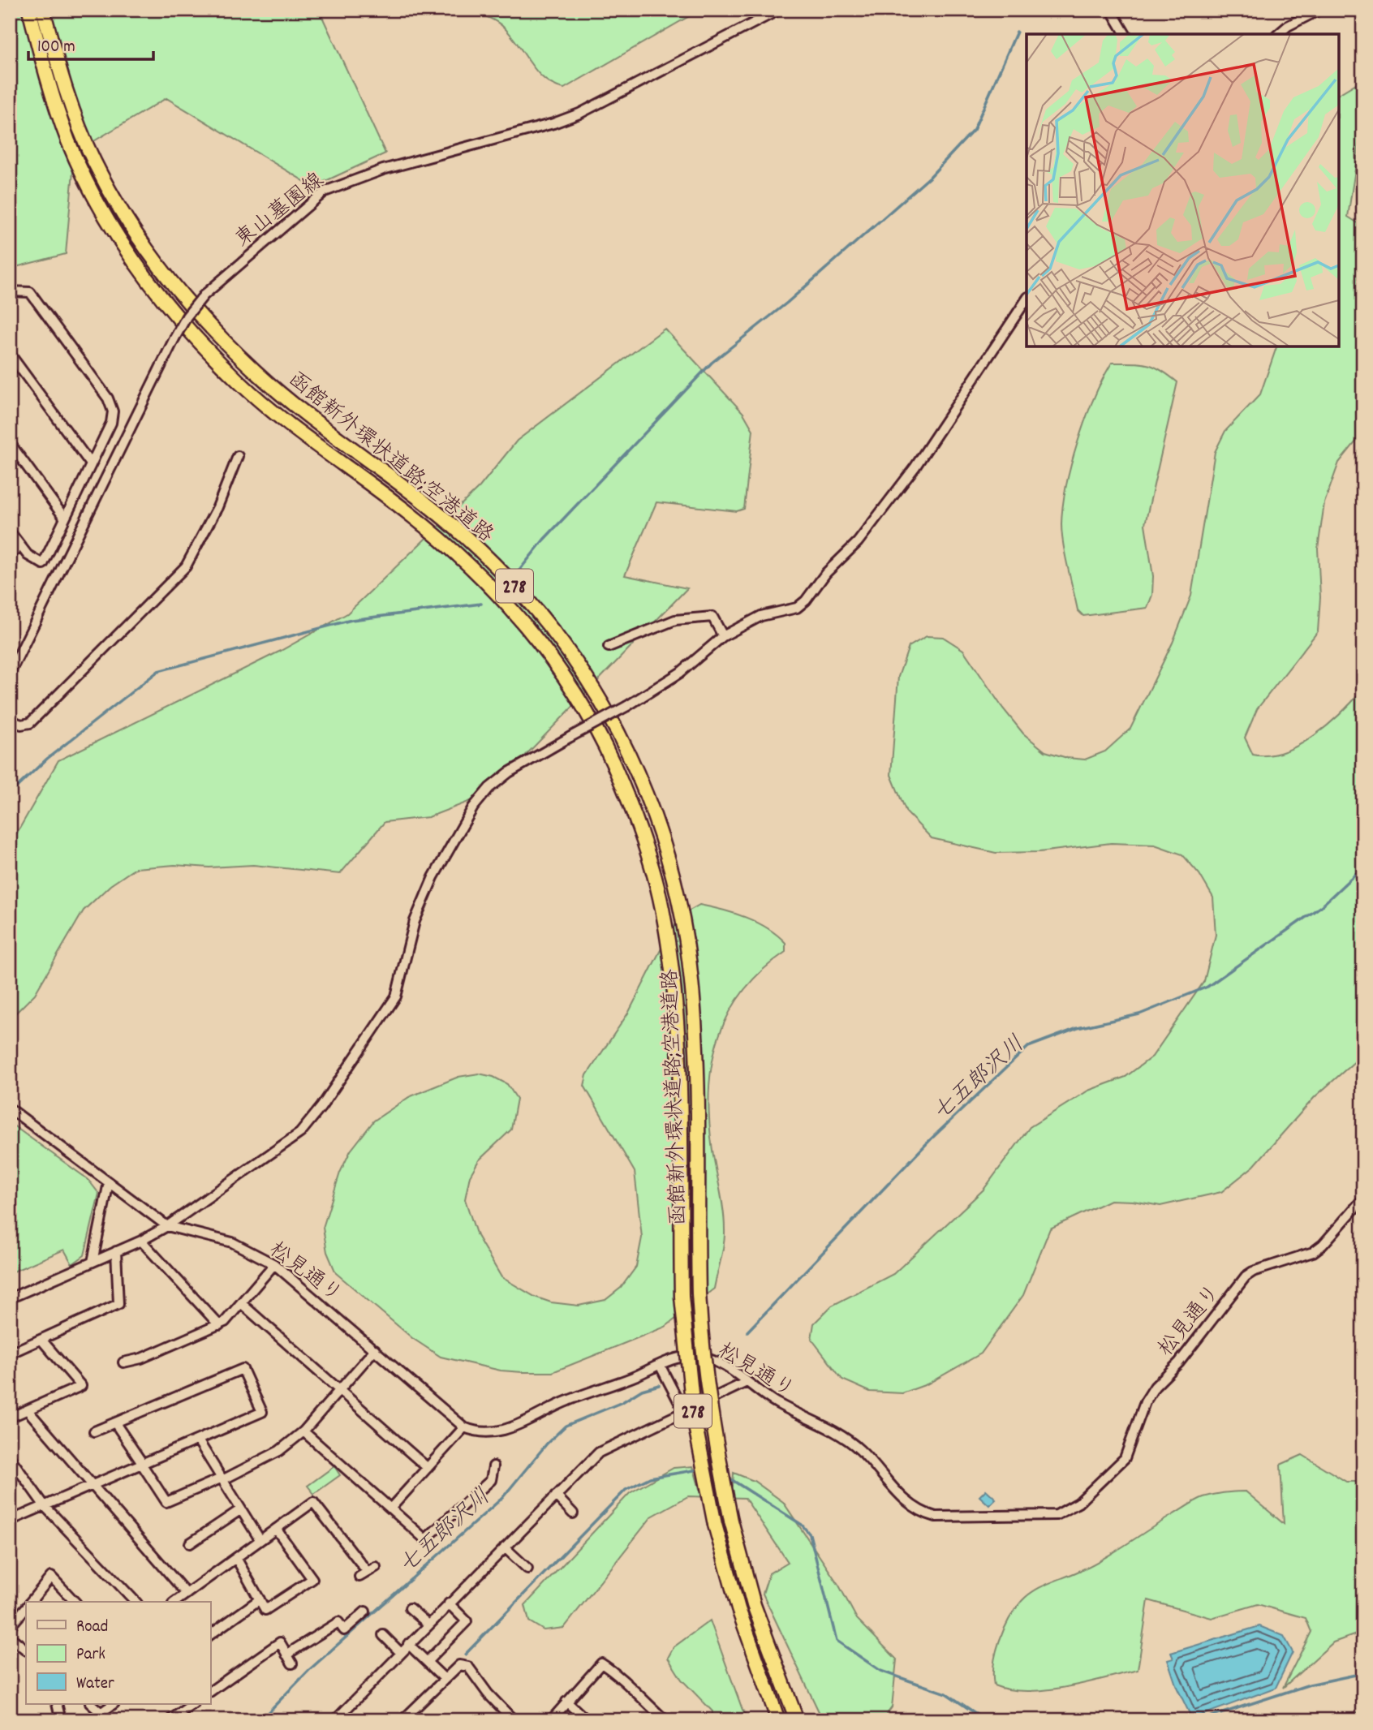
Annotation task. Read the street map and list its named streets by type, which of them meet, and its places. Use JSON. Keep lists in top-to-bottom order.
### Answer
{
  "streets": {
    "highway": ["函館新外環状道路;空港道路", "278"],
    "street": ["東山墓園線", "松見通り"]
  },
  "water": ["七五郎沢川"],
  "legend": ["Road", "Park", "Water"],
  "scale_bar": "100 m"
}
